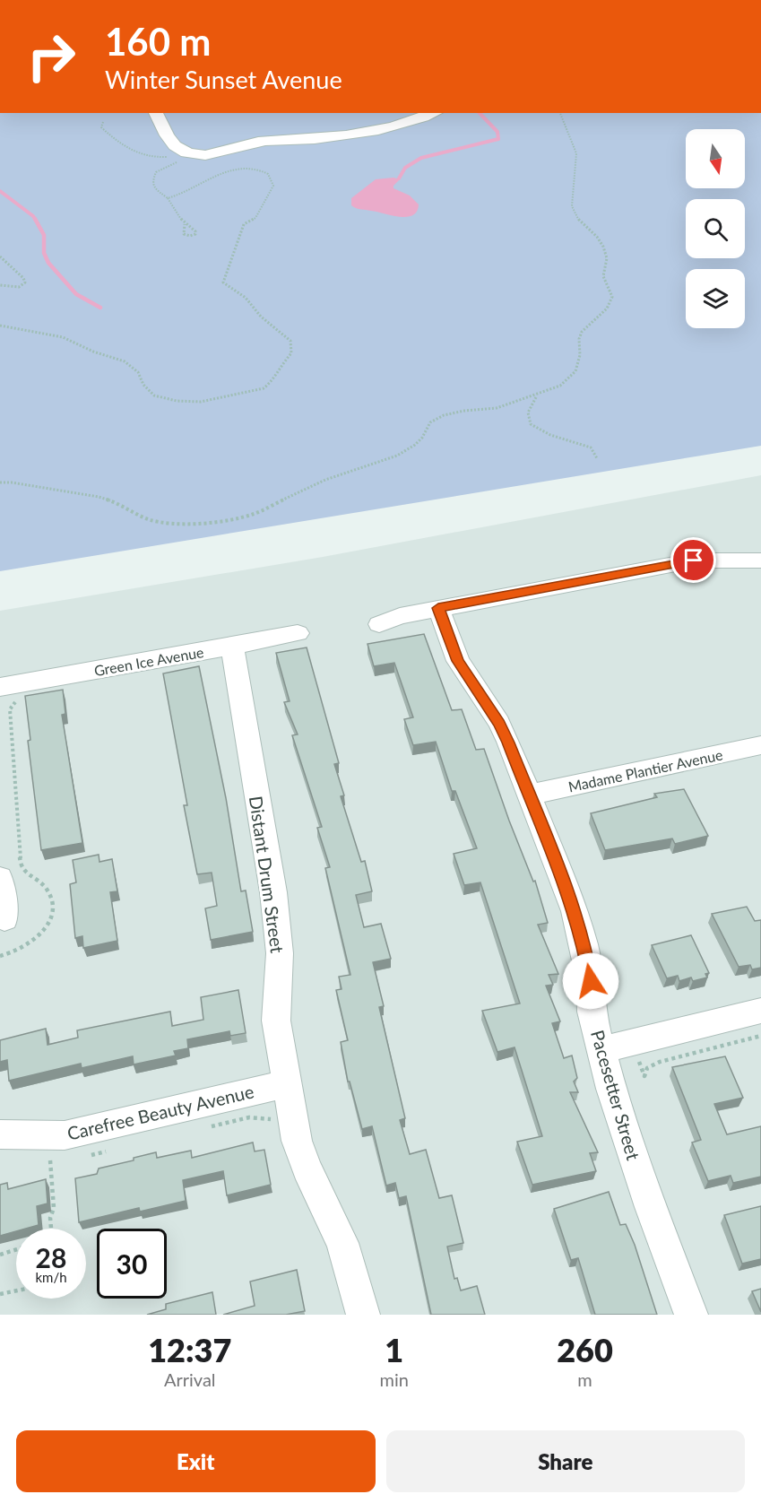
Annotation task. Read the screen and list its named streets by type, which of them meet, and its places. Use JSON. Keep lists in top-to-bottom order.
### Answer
{
  "streets": {
    "street": [
      "Green Ice Avenue",
      "Madame Plantier Avenue",
      "Distant Drum Street",
      "Pacesetter Street",
      "Carefree Beauty Avenue"
    ]
  },
  "crossings": [
    ["Green Ice Avenue", "Distant Drum Street"],
    ["Madame Plantier Avenue", "Pacesetter Street"],
    ["Distant Drum Street", "Carefree Beauty Avenue"]
  ],
  "north": "bottom",
  "page": {
    "turn": ["160 m", "Winter Sunset Avenue"],
    "speed": "28 km/h",
    "limit": "30",
    "eta": [
      "12:37",
      "Arrival",
      "1",
      "min",
      "260",
      "m"
    ],
    "buttons": ["Exit", "Share"]
  }
}
